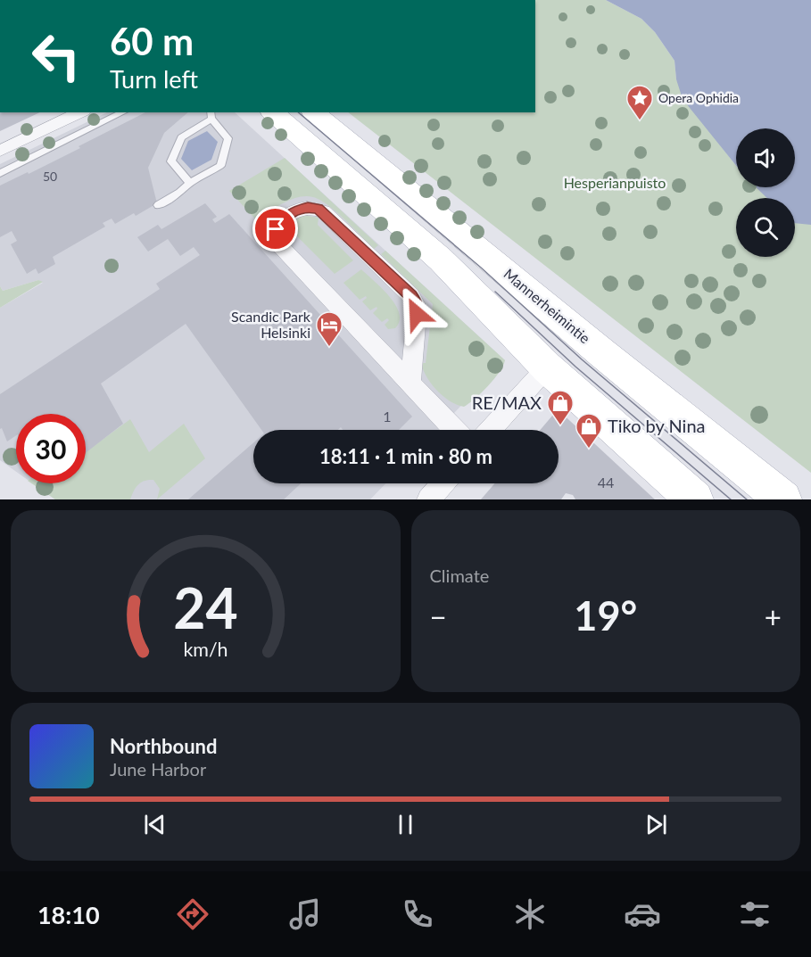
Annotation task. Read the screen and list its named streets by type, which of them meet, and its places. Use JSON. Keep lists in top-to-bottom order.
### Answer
{
  "streets": {
    "main road": ["Mannerheimintie"]
  },
  "parks": ["Hesperianpuisto"],
  "places": {
    "place": ["Opera Ophidia"],
    "hotel": ["Scandic Park Helsinki"],
    "shop": ["RE/MAX", "Tiko by Nina"]
  },
  "house_numbers": ["50", "1", "44"],
  "page": {
    "turn": ["60 m", "Turn left"],
    "limit": "30",
    "trip": "18:11 · 1 min · 80 m",
    "tile": "Climate",
    "heat": ["−", "19°", "+"],
    "song": ["Northbound", "June Harbor"],
    "tabs": "18:10",
    "gauge": ["24", "km/h"]
  }
}
